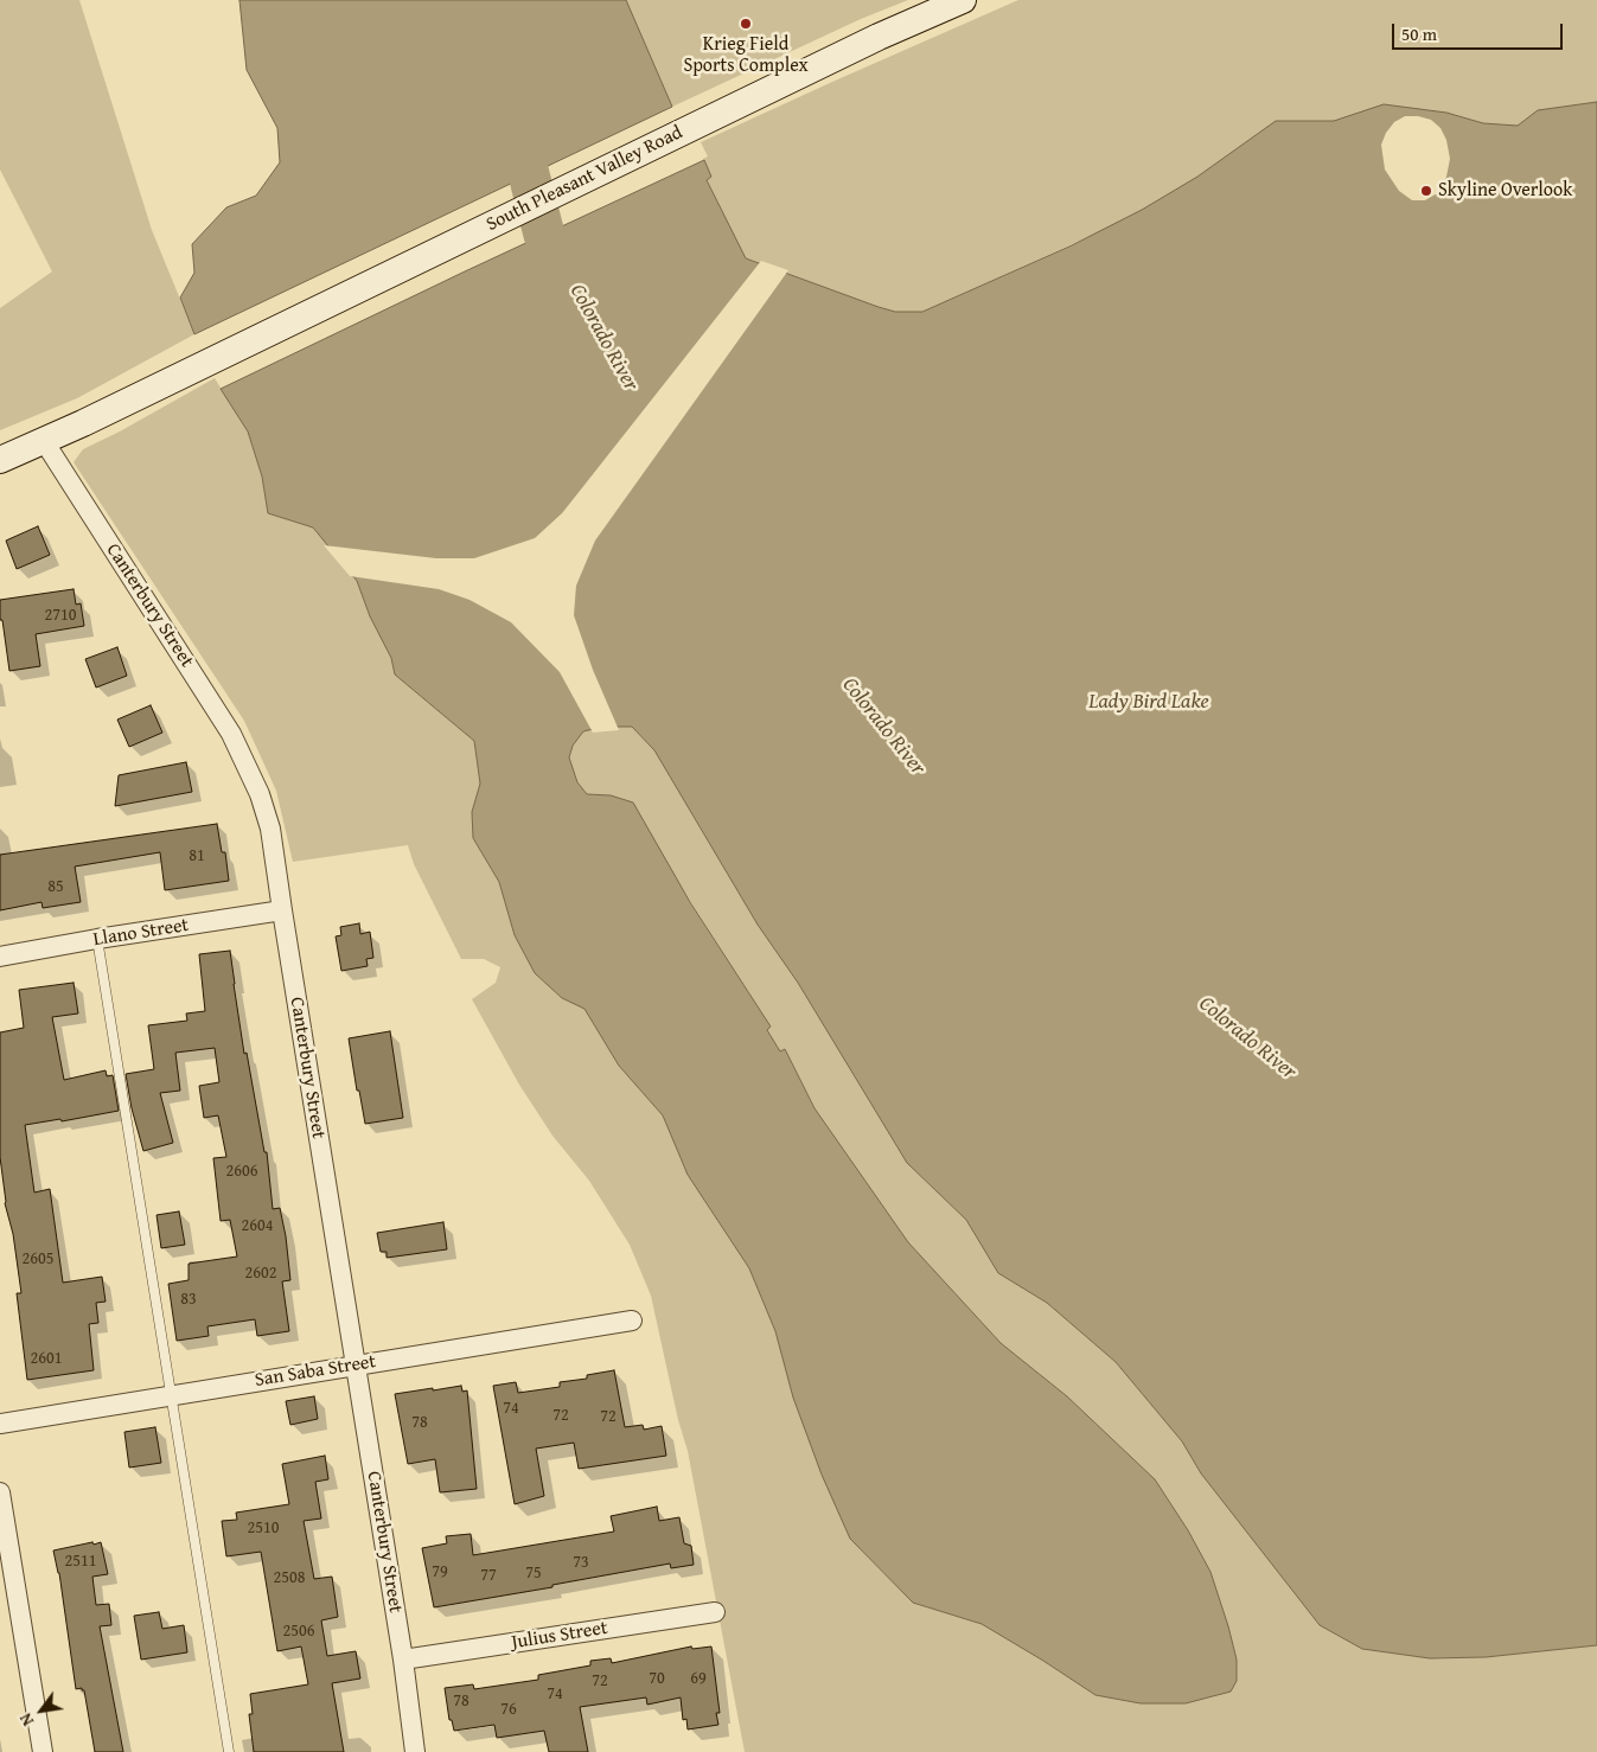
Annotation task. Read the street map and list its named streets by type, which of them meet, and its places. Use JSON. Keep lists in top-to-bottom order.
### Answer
{
  "streets": {
    "main road": ["South Pleasant Valley Road"],
    "street": [
      "Canterbury Street",
      "Llano Street",
      "San Saba Street",
      "Julius Street"
    ]
  },
  "crossings": [
    ["South Pleasant Valley Road", "Canterbury Street"],
    ["Canterbury Street", "Llano Street"],
    ["Canterbury Street", "San Saba Street"],
    ["Canterbury Street", "Julius Street"]
  ],
  "water": ["Colorado River", "Lady Bird Lake"],
  "places": ["Krieg Field Sports Complex", "Skyline Overlook"],
  "house_numbers": [
    "2710",
    "81",
    "85",
    "2606",
    "2604",
    "2605",
    "2602",
    "83",
    "2601",
    "74",
    "72",
    "72",
    "78",
    "2510",
    "2511",
    "73",
    "79",
    "75",
    "77",
    "2508",
    "2506",
    "70",
    "69",
    "72",
    "74",
    "78",
    "76"
  ],
  "scale_bar": "50 m",
  "north": "bottom left"
}
